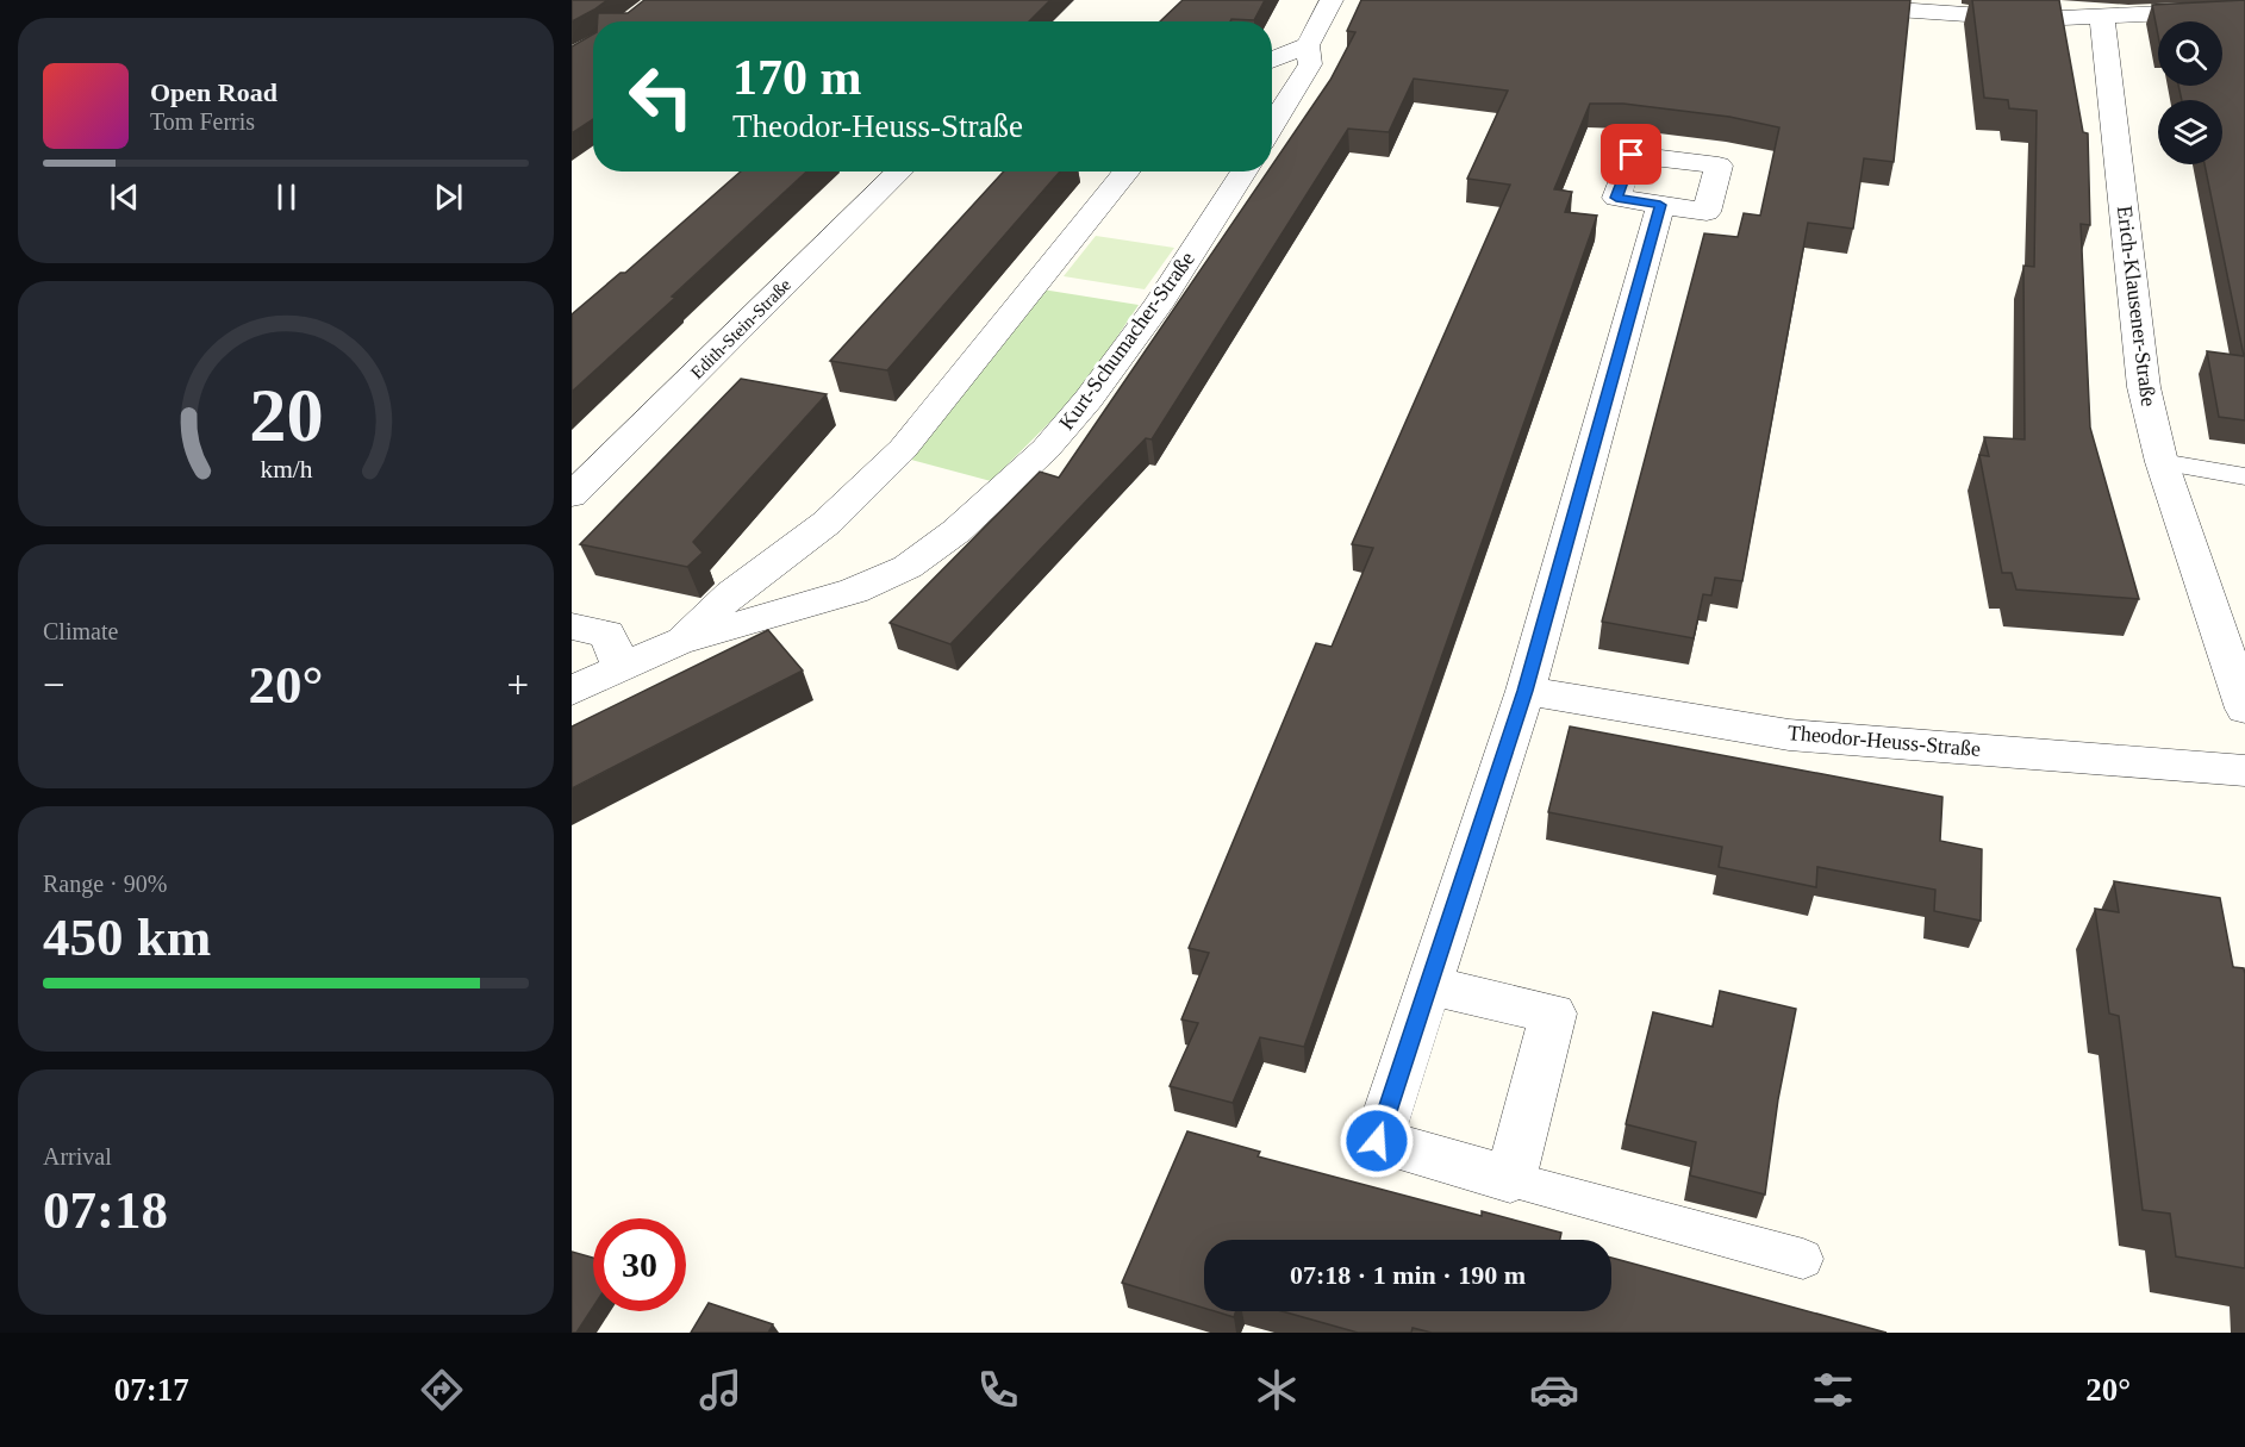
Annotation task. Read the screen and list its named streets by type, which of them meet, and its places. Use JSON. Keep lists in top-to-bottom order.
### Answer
{
  "streets": {
    "street": [
      "Erich-Klausener-Straße",
      "Edith-Stein-Straße",
      "Kurt-Schumacher-Straße",
      "Theodor-Heuss-Straße"
    ]
  },
  "page": {
    "turn": ["170 m", "Theodor-Heuss-Straße"],
    "song": ["Open Road", "Tom Ferris"],
    "tile": [
      "Climate",
      ["Range · 90%", "450 km"],
      ["Arrival", "07:18"]
    ],
    "heat": ["−", "20°", "+"],
    "limit": "30",
    "trip": "07:18 · 1 min · 190 m",
    "tabs": ["07:17", "20°"],
    "gauge": ["20", "km/h"]
  }
}
